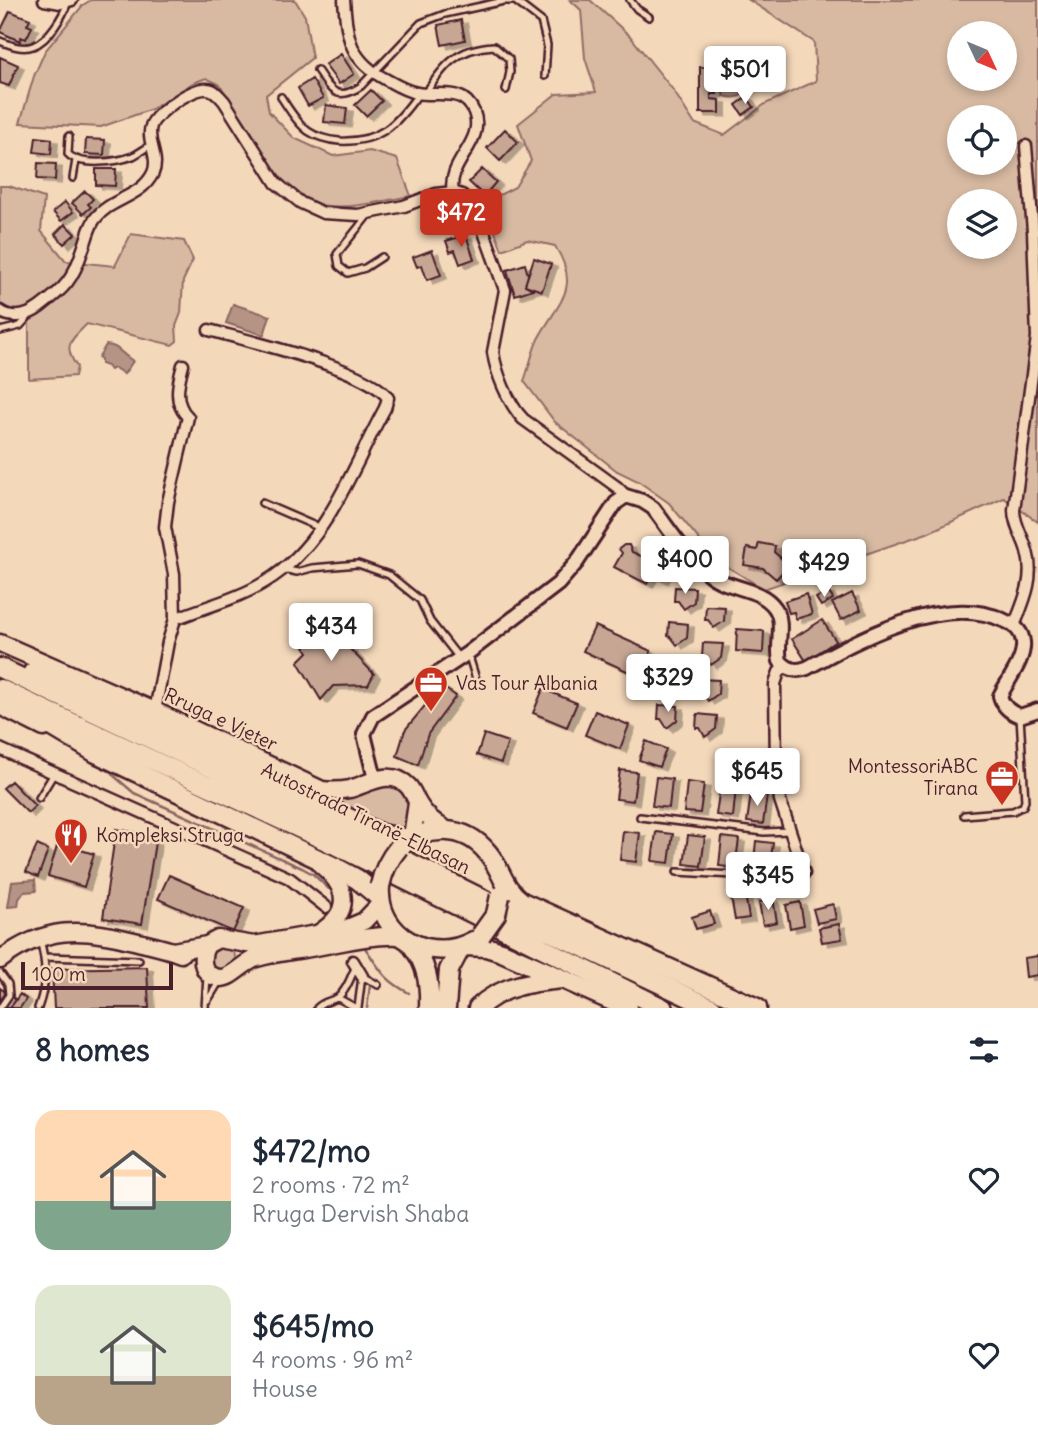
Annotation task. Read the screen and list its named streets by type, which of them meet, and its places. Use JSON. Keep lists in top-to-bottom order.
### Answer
{
  "streets": {
    "highway": ["Autostrada Tiranë-Elbasan"],
    "main road": ["Rruga e Vjeter"]
  },
  "places": {
    "office": ["Vas Tour Albania", "MontessoriABC Tirana"],
    "restaurant": ["Kompleksi Struga"]
  },
  "scale_bar": "100 m",
  "north": "bottom right",
  "page": {
    "price": [
      "$501",
      "$472",
      "$400",
      "$429",
      "$434",
      "$329",
      "$645",
      "$345"
    ],
    "scale": "100 m",
    "heading": "8 homes",
    "list": [
      {
        "name": "$472/mo",
        "note": "2 rooms · 72 m² · Rruga Dervish Shaba"
      },
      {
        "name": "$645/mo",
        "note": "4 rooms · 96 m² · House"
      }
    ]
  }
}
